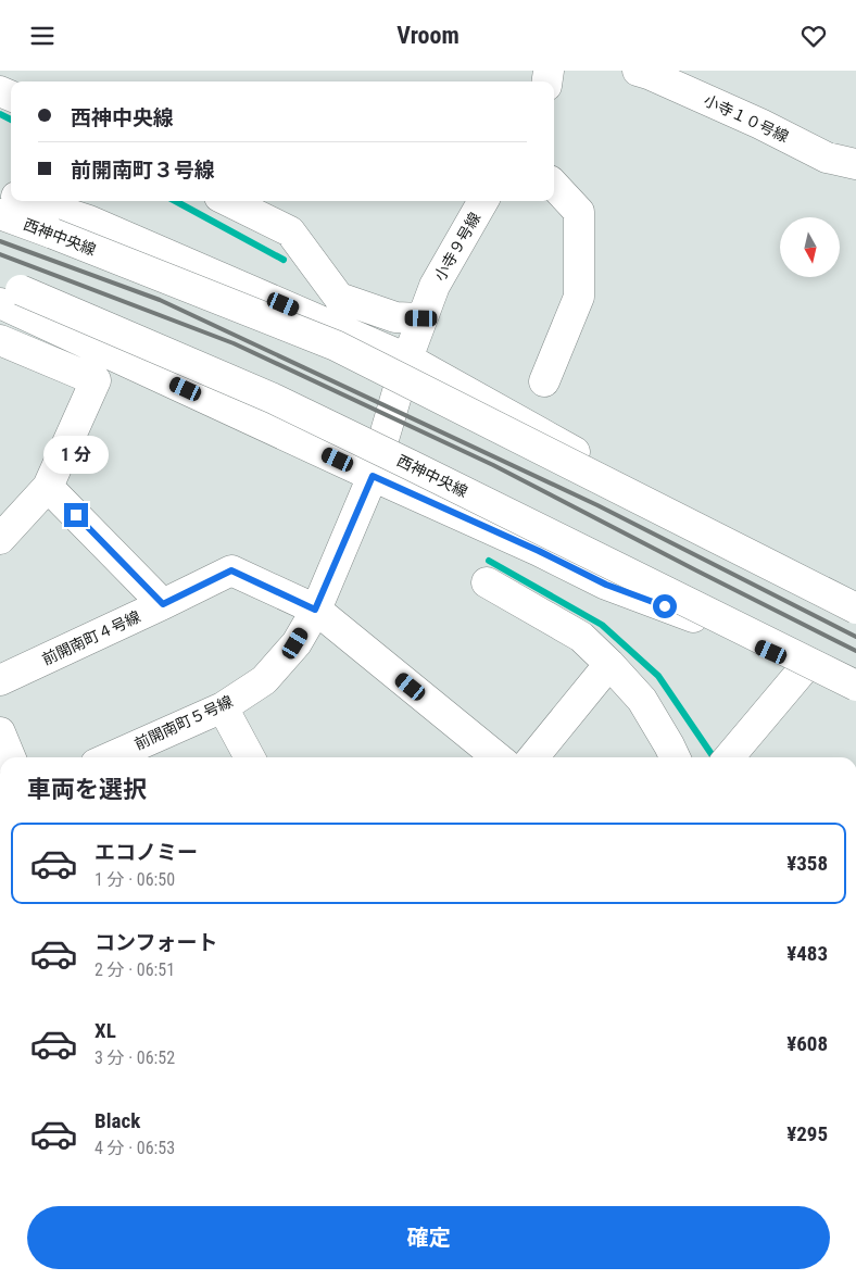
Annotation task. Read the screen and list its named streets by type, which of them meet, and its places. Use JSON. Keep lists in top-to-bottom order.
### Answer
{
  "streets": {
    "street": [
      "小寺１０号線",
      "西神中央線",
      "小寺９号線",
      "前開南町４号線",
      "前開南町５号線"
    ]
  },
  "crossings": [
    ["西神中央線", "小寺９号線"],
    ["西神中央線", "前開南町５号線"],
    ["小寺９号線", "前開南町５号線"],
    ["前開南町４号線", "前開南町５号線"]
  ],
  "north": "bottom",
  "page": {
    "header": "Vroom",
    "banner": ["西神中央線", "前開南町３号線"],
    "bubble": "1 分",
    "heading": "車両を選択",
    "list": [
      {
        "name": "エコノミー",
        "note": "1 分 · 06:50",
        "value": "¥358"
      },
      {
        "name": "コンフォート",
        "note": "2 分 · 06:51",
        "value": "¥483"
      },
      {
        "name": "XL",
        "note": "3 分 · 06:52",
        "value": "¥608"
      },
      {
        "name": "Black",
        "note": "4 分 · 06:53",
        "value": "¥295"
      }
    ],
    "buttons": "確定"
  }
}
